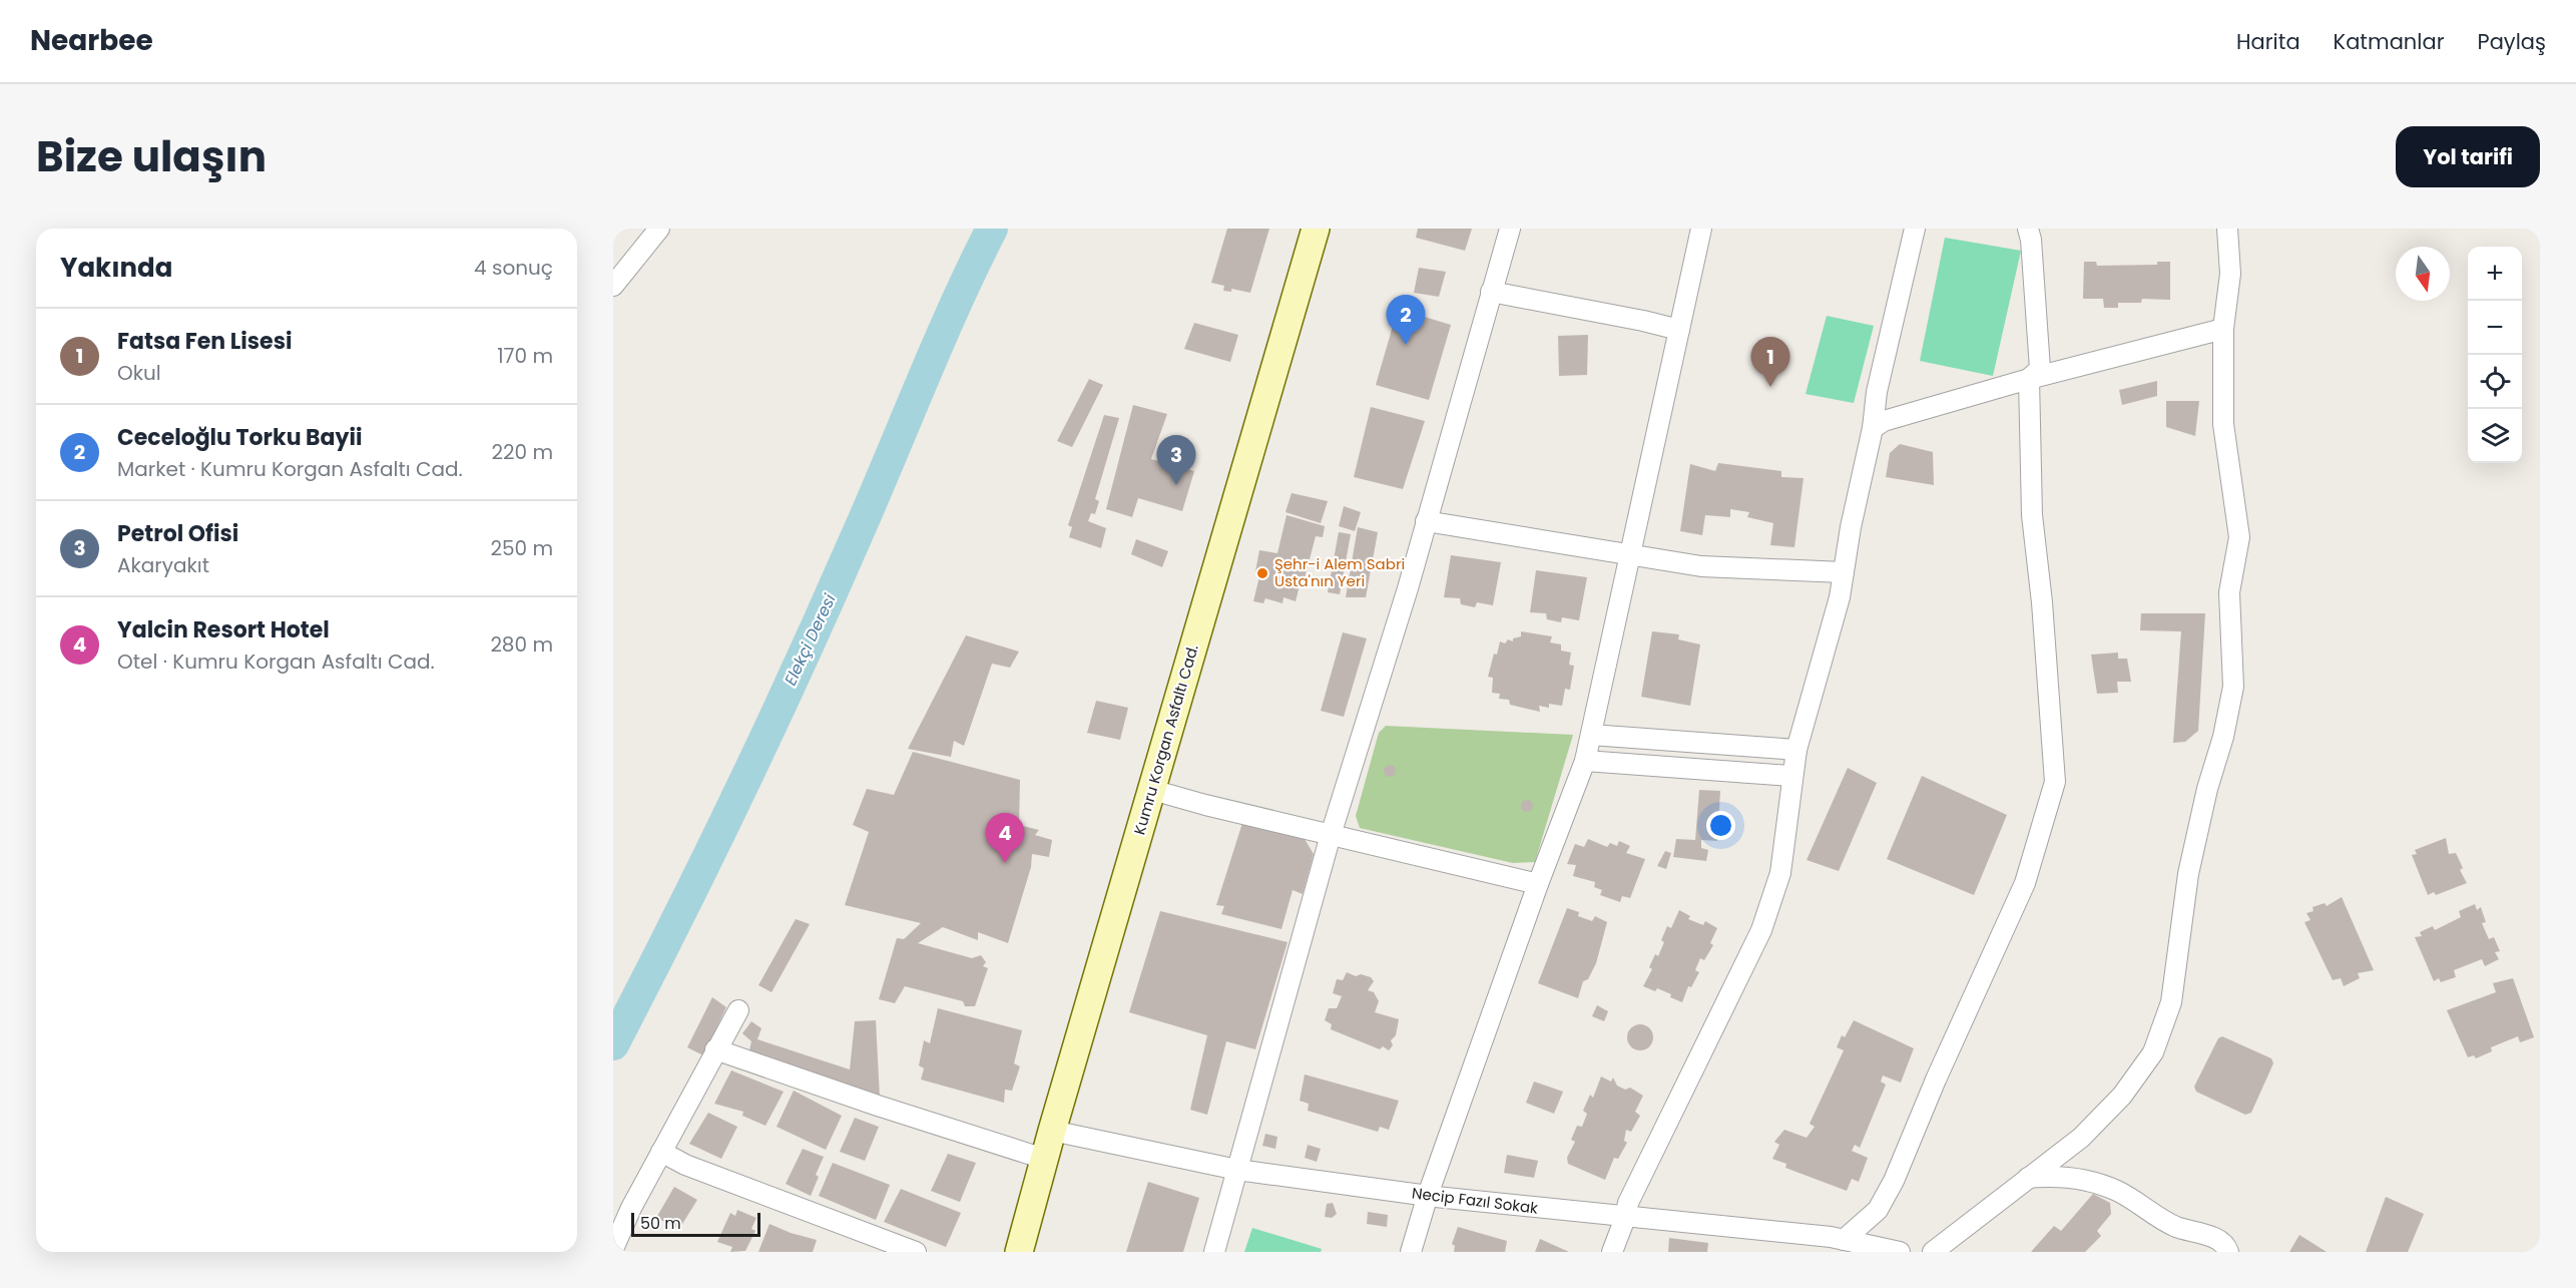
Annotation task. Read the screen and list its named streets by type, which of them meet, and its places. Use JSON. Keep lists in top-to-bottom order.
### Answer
{
  "streets": {
    "main road": ["Kumru Korgan Asfaltı Cad."],
    "street": ["Necip Fazıl Sokak"]
  },
  "crossings": [
    ["Kumru Korgan Asfaltı Cad.", "Necip Fazıl Sokak"]
  ],
  "water": ["Elekçi Deresi"],
  "places": ["Şehr-i Alem Sabri Usta'nın Yeri"],
  "scale_bar": "50 m",
  "north": "bottom",
  "page": {
    "header": "Nearbee",
    "nav": ["Harita", "Katmanlar", "Paylaş"],
    "title": "Bize ulaşın",
    "buttons": "Yol tarifi",
    "heading": ["Yakında", "4 sonuç"],
    "map_buttons": ["+", "−"],
    "pins": [
      "2",
      "1",
      "3",
      "4"
    ],
    "list": [
      {
        "mark": "1",
        "name": "Fatsa Fen Lisesi",
        "note": "Okul",
        "value": "170 m"
      },
      {
        "mark": "2",
        "name": "Ceceloğlu Torku Bayii",
        "note": "Market · Kumru Korgan Asfaltı Cad.",
        "value": "220 m"
      },
      {
        "mark": "3",
        "name": "Petrol Ofisi",
        "note": "Akaryakıt",
        "value": "250 m"
      },
      {
        "mark": "4",
        "name": "Yalcin Resort Hotel",
        "note": "Otel · Kumru Korgan Asfaltı Cad.",
        "value": "280 m"
      }
    ],
    "scale": "50 m"
  }
}
